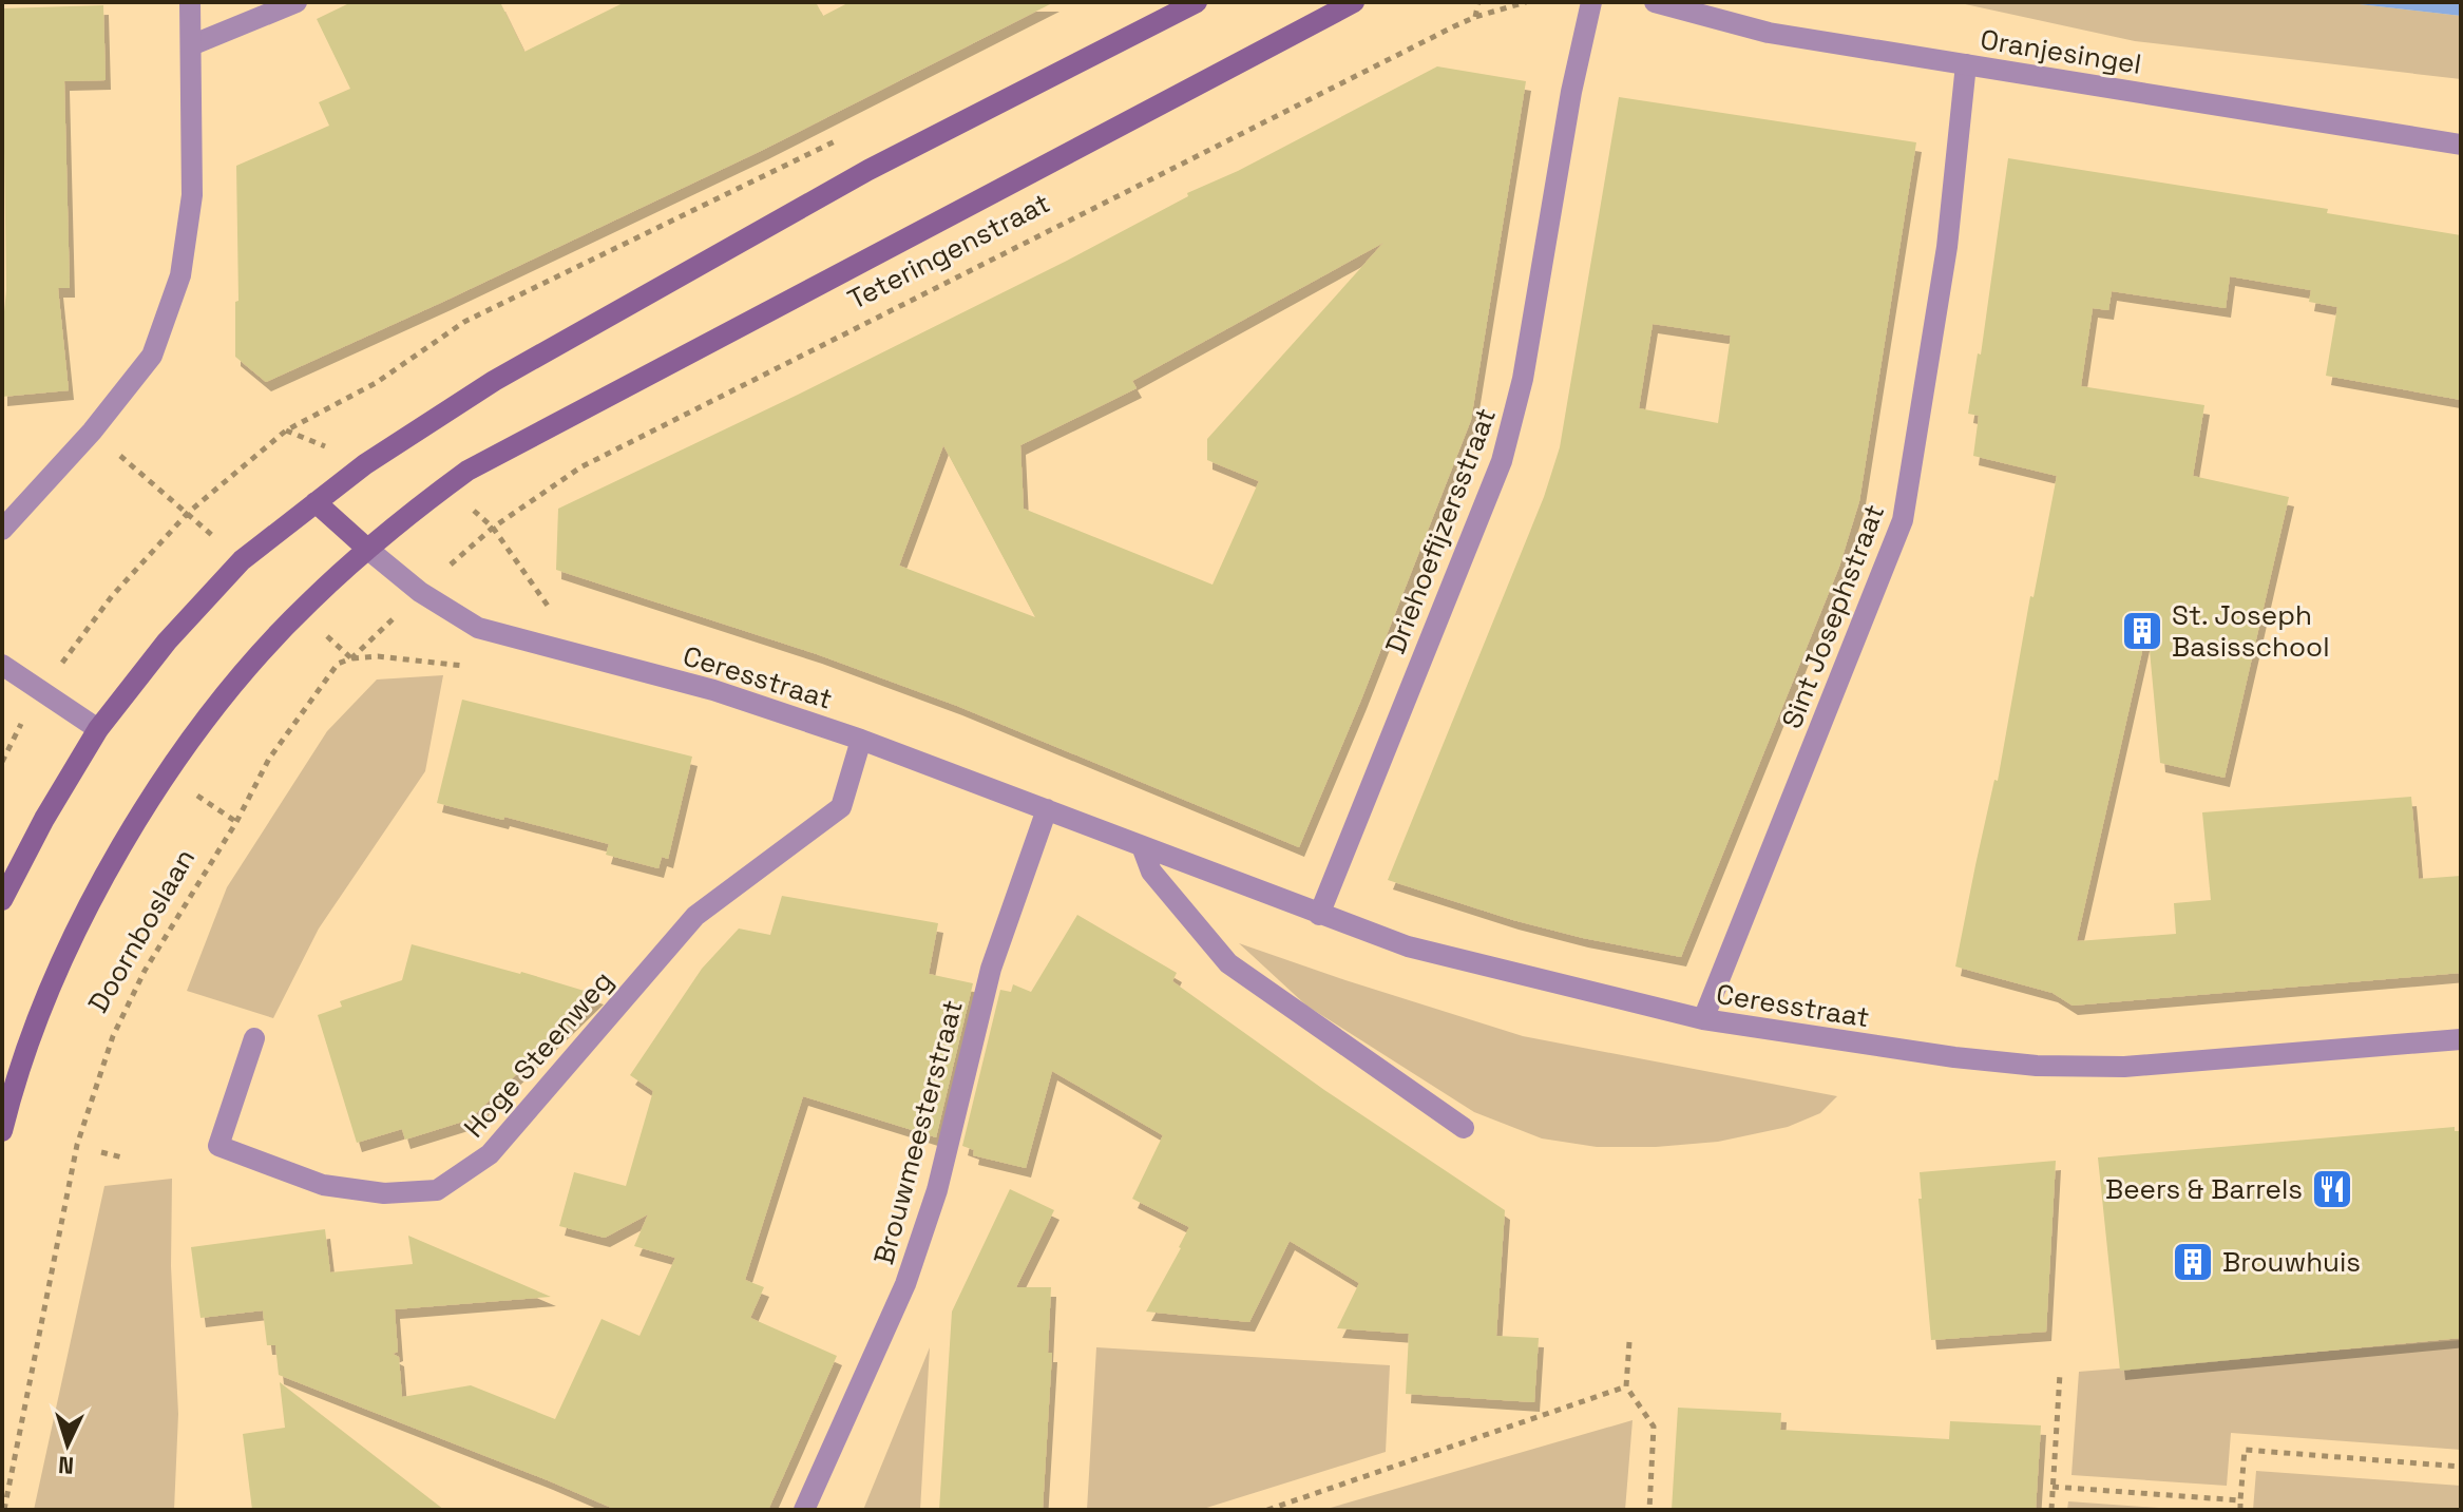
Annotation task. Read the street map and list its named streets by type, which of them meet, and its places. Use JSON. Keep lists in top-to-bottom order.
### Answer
{
  "streets": {
    "main road": ["Teteringenstraat", "Doornboslaan"],
    "street": [
      "Oranjesingel",
      "Driehoefijzersstraat",
      "Sint Josephstraat",
      "Ceresstraat",
      "Hoge Steenweg",
      "Brouwmeesterstraat"
    ]
  },
  "crossings": [
    ["Oranjesingel", "Sint Josephstraat"],
    ["Teteringenstraat", "Ceresstraat"],
    ["Teteringenstraat", "Doornboslaan"],
    ["Driehoefijzersstraat", "Ceresstraat"],
    ["Sint Josephstraat", "Ceresstraat"],
    ["Ceresstraat", "Doornboslaan"],
    ["Ceresstraat", "Hoge Steenweg"],
    ["Ceresstraat", "Brouwmeesterstraat"]
  ],
  "places": {
    "building": ["St. Joseph Basisschool", "Brouwhuis"],
    "restaurant": ["Beers & Barrels"]
  },
  "north": "bottom"
}
